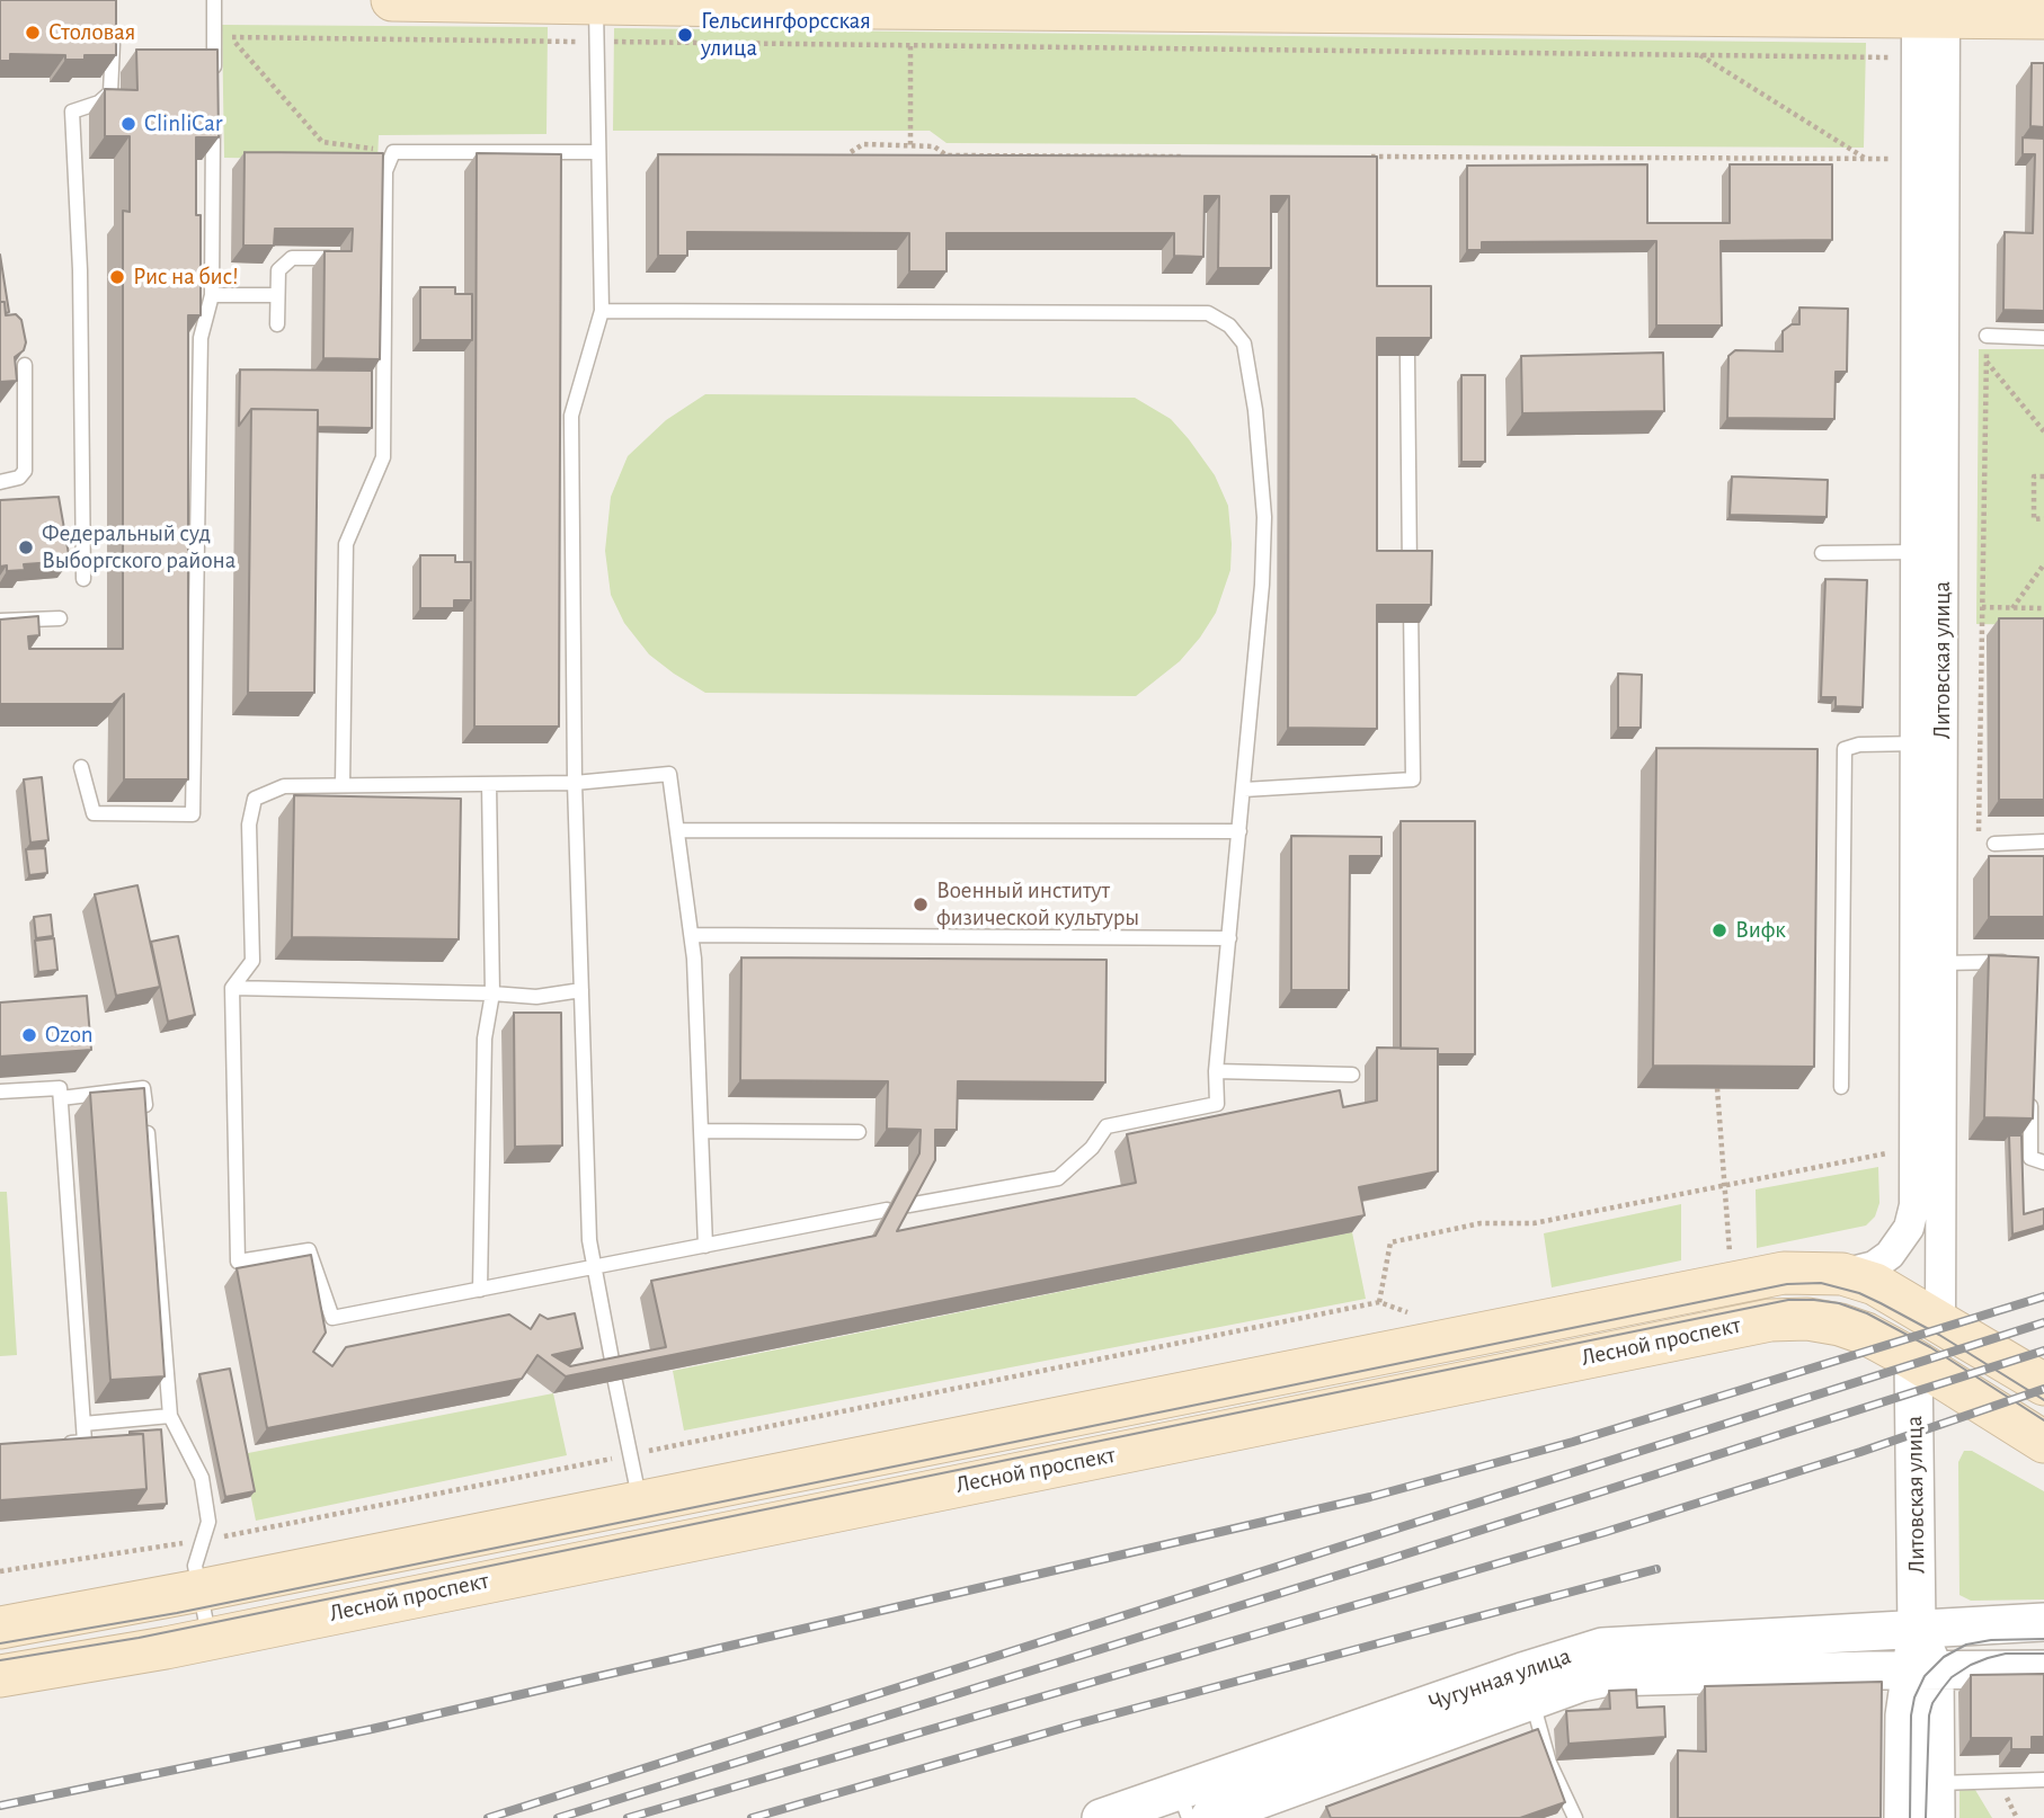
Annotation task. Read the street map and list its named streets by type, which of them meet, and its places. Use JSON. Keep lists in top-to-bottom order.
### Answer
{
  "streets": {
    "main road": ["Лесной проспект"],
    "street": ["Литовская улица", "Чугунная улица"]
  },
  "crossings": [
    ["Литовская улица", "Лесной проспект"],
    ["Литовская улица", "Чугунная улица"]
  ],
  "places": [
    "Столовая",
    "Гельсингфорсская улица",
    "ClinliCar",
    "Рис на бис!",
    "Федеральный суд Выборгского района",
    "Военный институт физической культуры",
    "Вифк",
    "Ozon"
  ]
}
